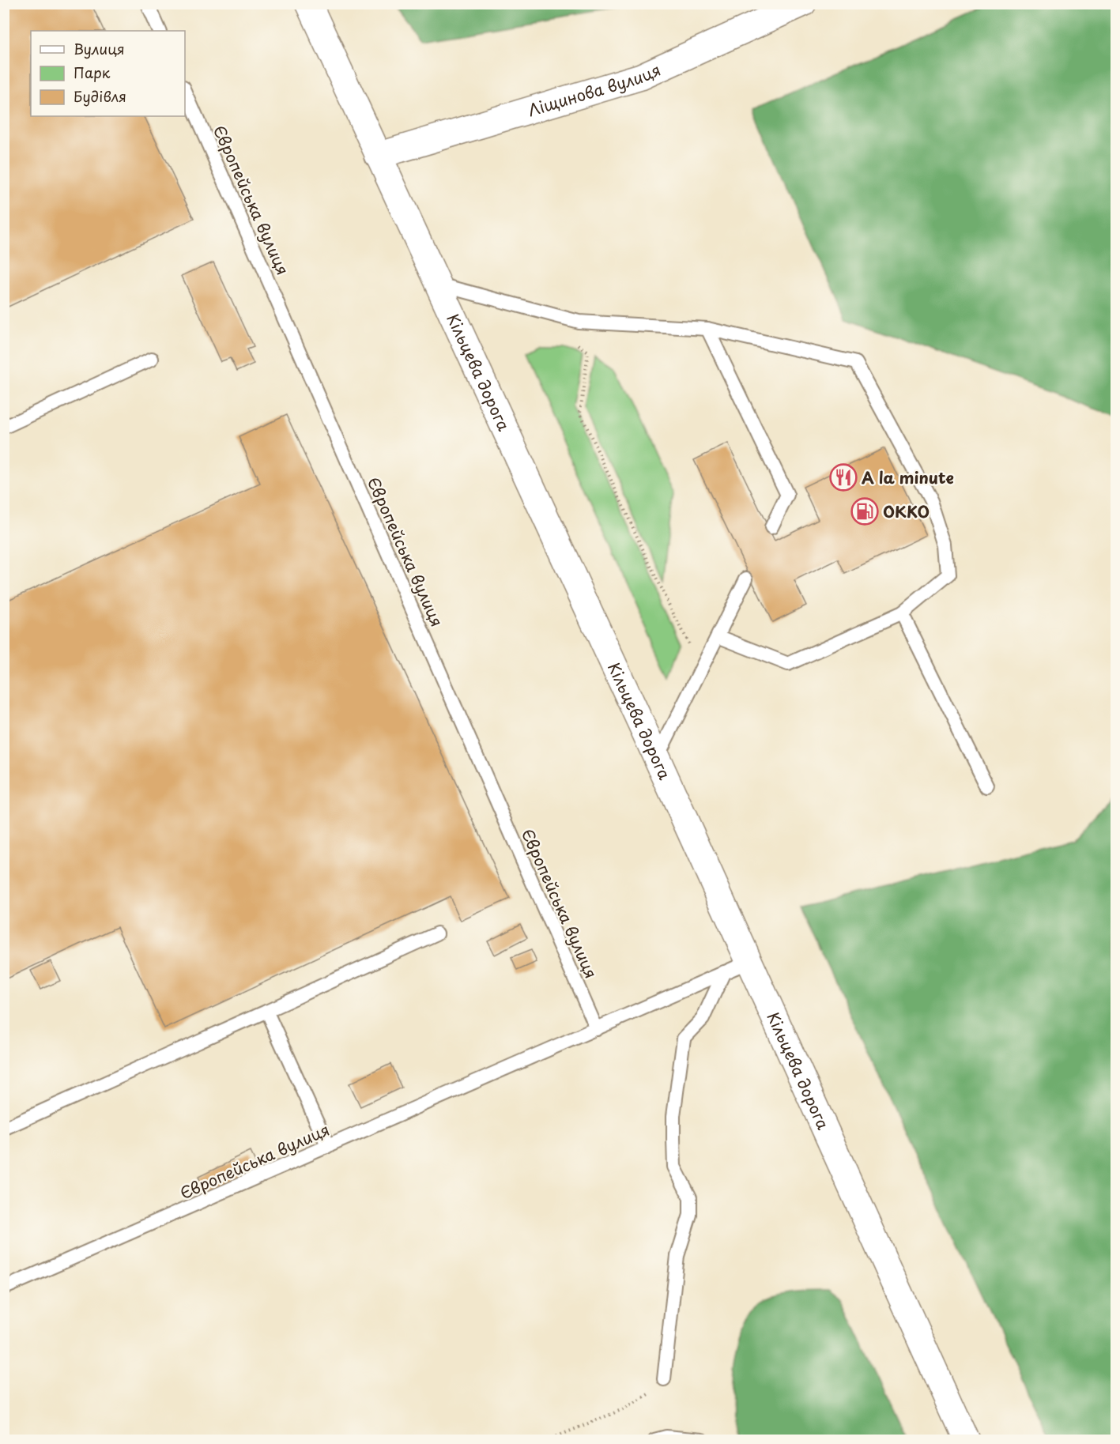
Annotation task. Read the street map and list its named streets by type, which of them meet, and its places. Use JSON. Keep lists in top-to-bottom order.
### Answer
{
  "streets": {
    "main road": ["Ліщинова вулиця", "Кільцева дорога"],
    "lane": ["Європейська вулиця"]
  },
  "crossings": [
    ["Ліщинова вулиця", "Кільцева дорога"],
    ["Європейська вулиця", "Кільцева дорога"]
  ],
  "places": {
    "restaurant": ["A la minute"],
    "fuel station": ["ОККО"]
  },
  "legend": ["Вулиця", "Парк", "Будівля"]
}
